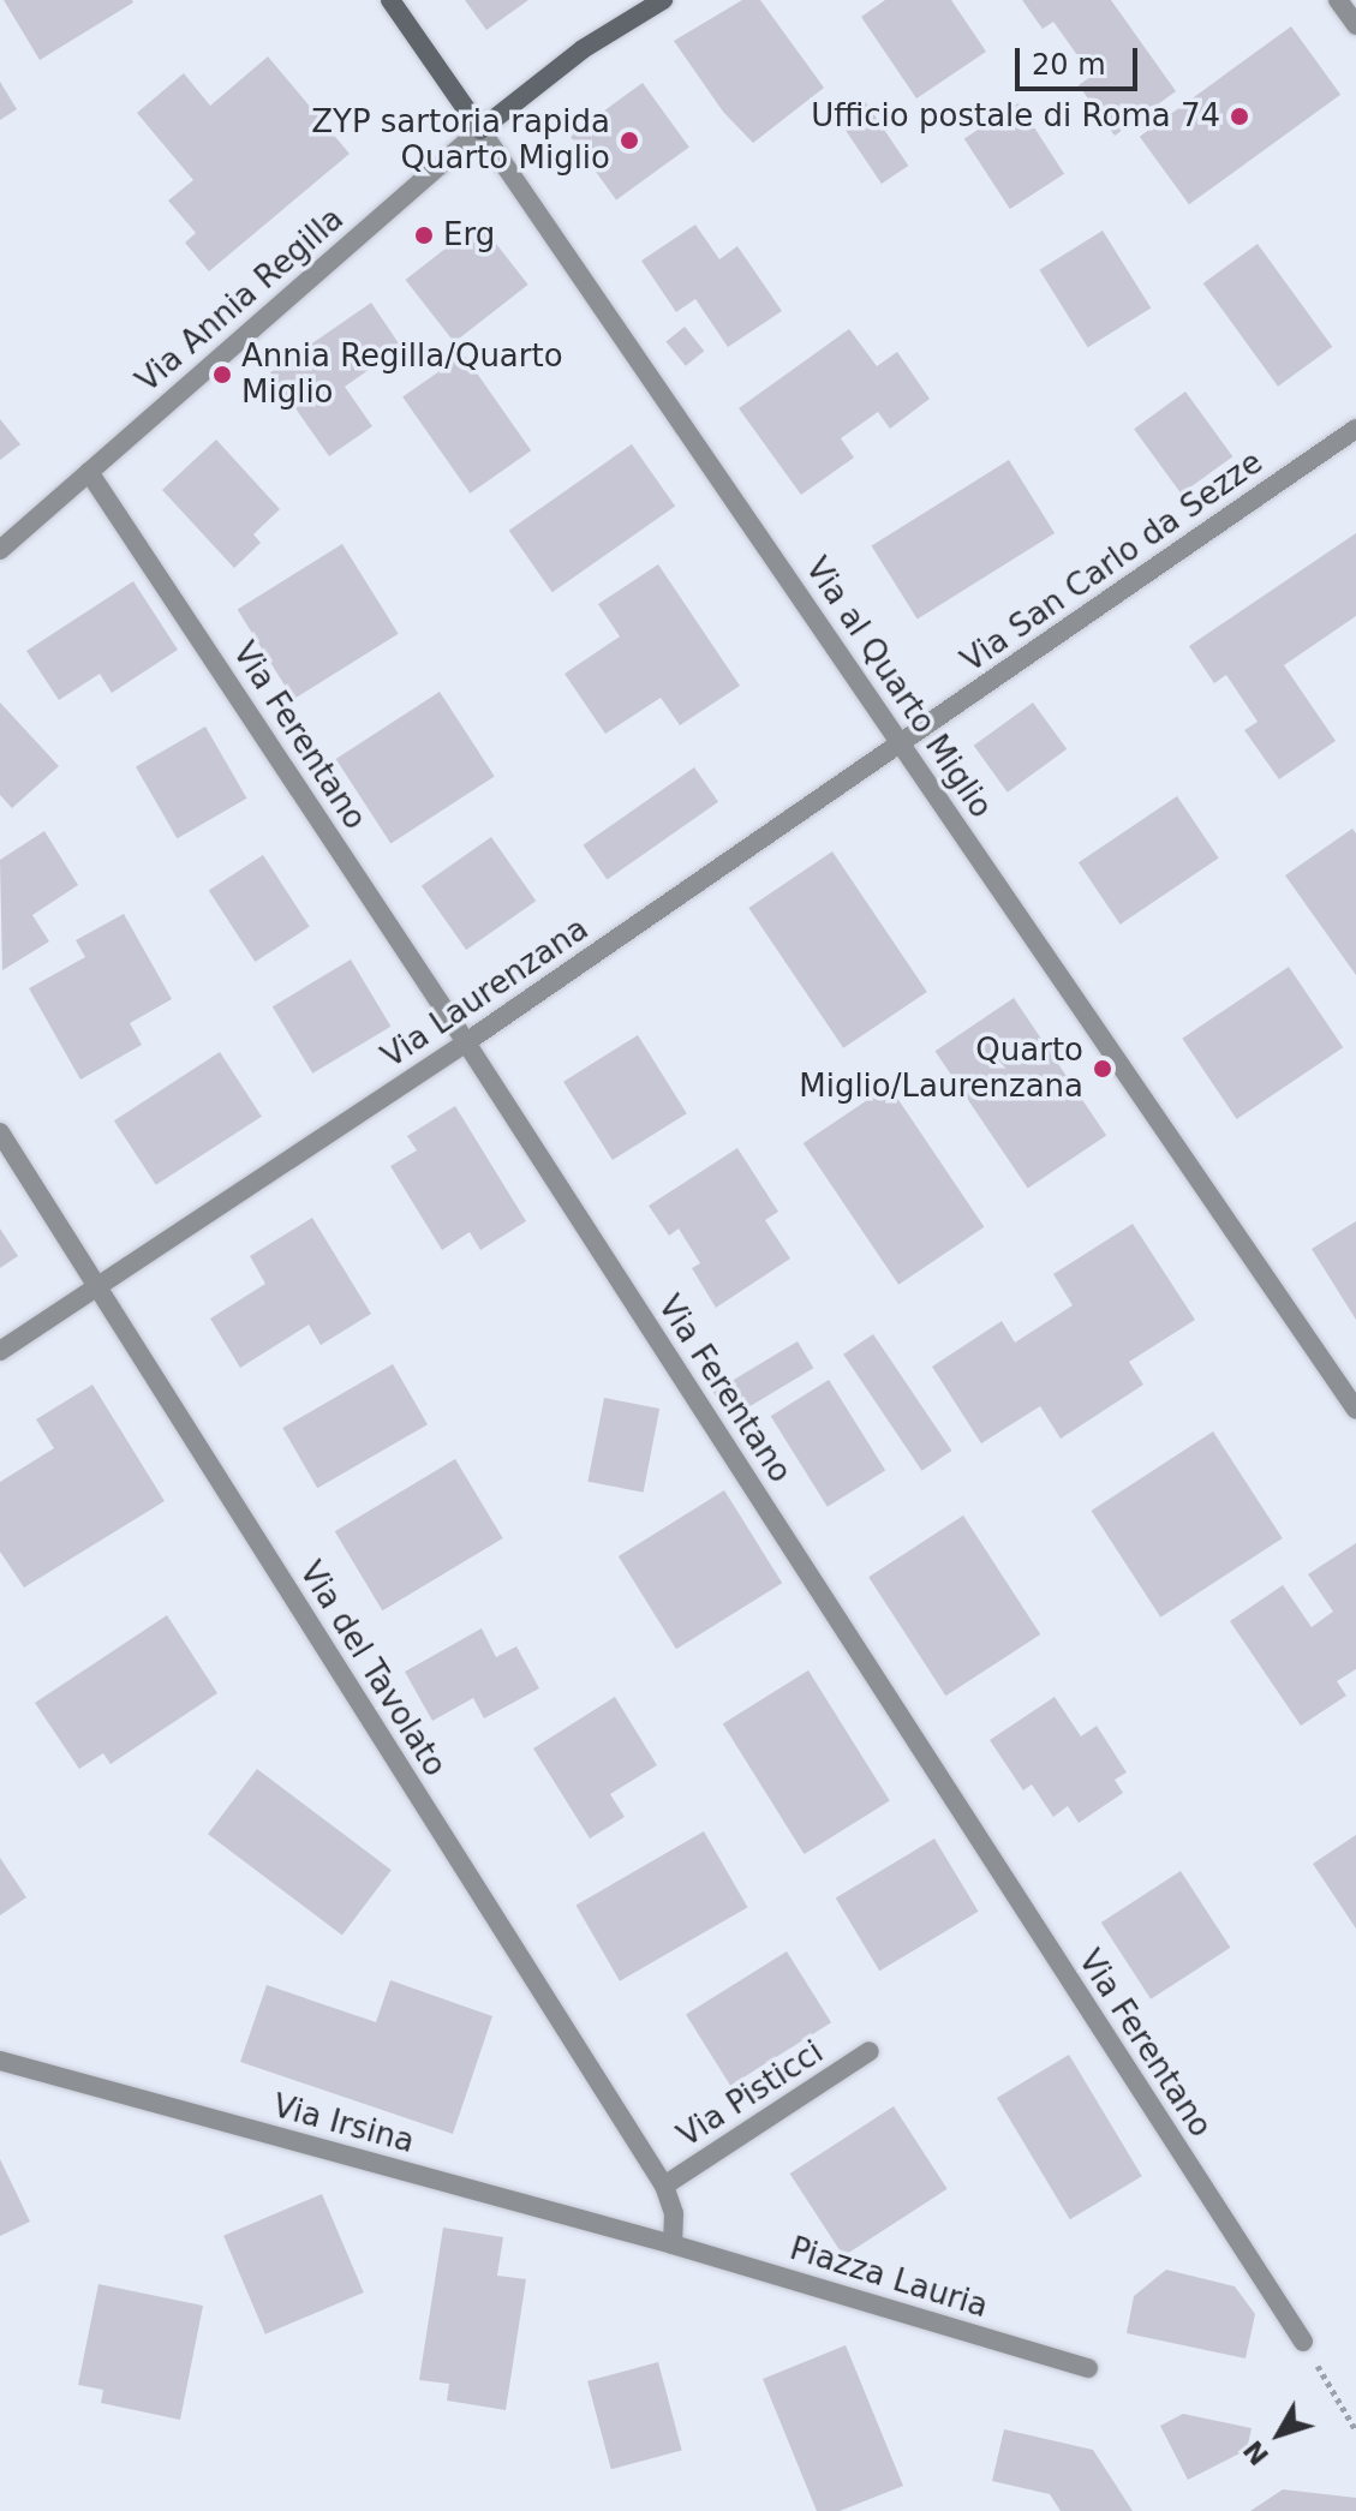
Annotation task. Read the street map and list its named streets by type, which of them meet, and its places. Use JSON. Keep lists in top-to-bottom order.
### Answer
{
  "streets": {
    "street": [
      "Via Annia Regilla",
      "Via San Carlo da Sezze",
      "Via al Quarto Miglio",
      "Via Ferentano",
      "Via Laurenzana",
      "Via del Tavolato",
      "Via Pisticci",
      "Via Irsina",
      "Piazza Lauria"
    ]
  },
  "crossings": [
    ["Via Annia Regilla", "Via al Quarto Miglio"],
    ["Via Annia Regilla", "Via Ferentano"],
    ["Via San Carlo da Sezze", "Via al Quarto Miglio"],
    ["Via San Carlo da Sezze", "Via Laurenzana"],
    ["Via al Quarto Miglio", "Via Laurenzana"],
    ["Via Ferentano", "Via Laurenzana"],
    ["Via Laurenzana", "Via del Tavolato"],
    ["Via del Tavolato", "Via Pisticci"],
    ["Via del Tavolato", "Via Irsina"],
    ["Via del Tavolato", "Piazza Lauria"],
    ["Via Irsina", "Piazza Lauria"]
  ],
  "places": [
    "Ufficio postale di Roma 74",
    "ZYP sartoria rapida Quarto Miglio",
    "Erg",
    "Annia Regilla/Quarto Miglio",
    "Quarto Miglio/Laurenzana"
  ],
  "scale_bar": "20 m",
  "north": "bottom left"
}
